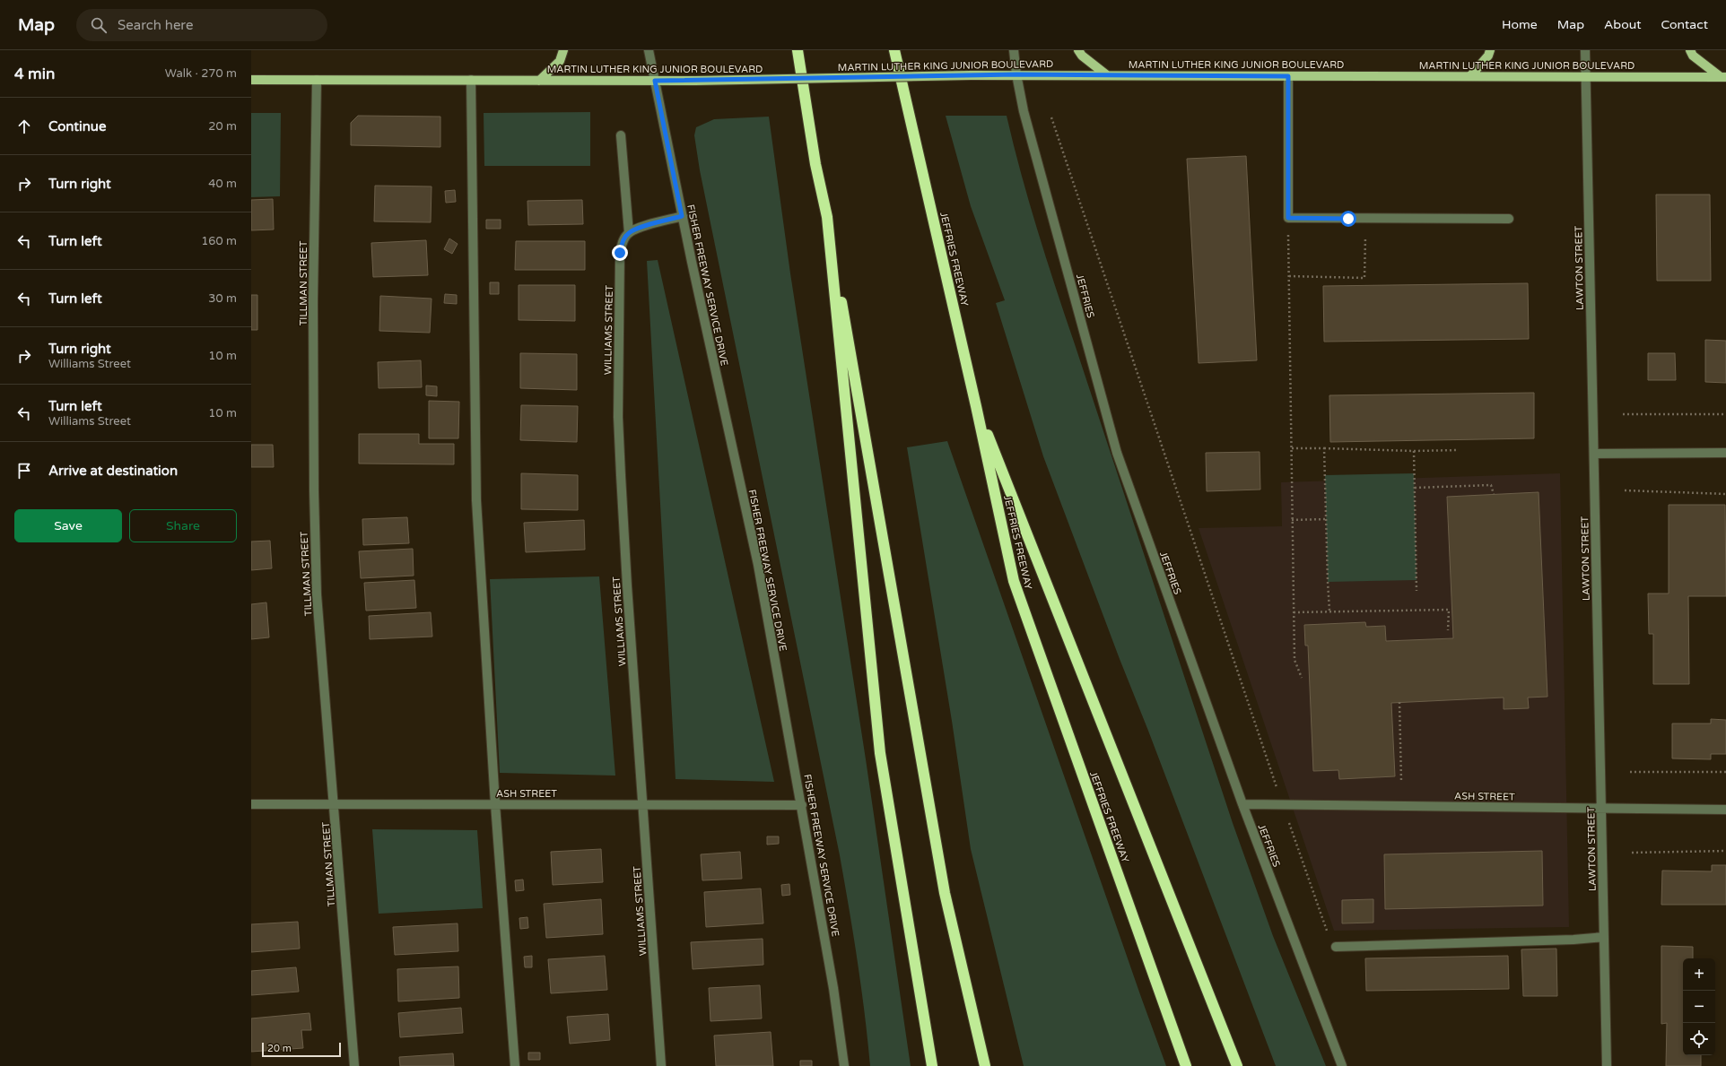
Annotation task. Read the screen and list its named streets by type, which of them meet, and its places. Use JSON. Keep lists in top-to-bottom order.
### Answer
{
  "streets": {
    "highway": ["JEFFRIES FREEWAY"],
    "main road": ["MARTIN LUTHER KING JUNIOR BOULEVARD"],
    "street": [
      "LAWTON STREET",
      "TILLMAN STREET",
      "FISHER FREEWAY SERVICE DRIVE",
      "JEFFRIES",
      "WILLIAMS STREET",
      "ASH STREET"
    ]
  },
  "crossings": [
    ["MARTIN LUTHER KING JUNIOR BOULEVARD", "LAWTON STREET"],
    ["MARTIN LUTHER KING JUNIOR BOULEVARD", "TILLMAN STREET"],
    ["MARTIN LUTHER KING JUNIOR BOULEVARD", "FISHER FREEWAY SERVICE DRIVE"],
    ["MARTIN LUTHER KING JUNIOR BOULEVARD", "JEFFRIES"],
    ["LAWTON STREET", "ASH STREET"],
    ["TILLMAN STREET", "ASH STREET"],
    ["FISHER FREEWAY SERVICE DRIVE", "ASH STREET"],
    ["JEFFRIES", "ASH STREET"],
    ["WILLIAMS STREET", "ASH STREET"]
  ],
  "scale_bar": "20 m",
  "page": {
    "header": "Map",
    "search": "Search here",
    "nav": [
      "Home",
      "Map",
      "About",
      "Contact"
    ],
    "heading": ["4 min", "Walk · 270 m"],
    "list": [
      ["Continue", "20 m"],
      ["Turn right", "40 m"],
      ["Turn left", "160 m"],
      ["Turn left", "30 m"],
      ["Turn right", "Williams Street", "10 m"],
      ["Turn left", "Williams Street", "10 m"],
      "Arrive at destination"
    ],
    "buttons": ["Save", "Share"],
    "map_buttons": ["+", "−"],
    "scale": "20 m"
  }
}
